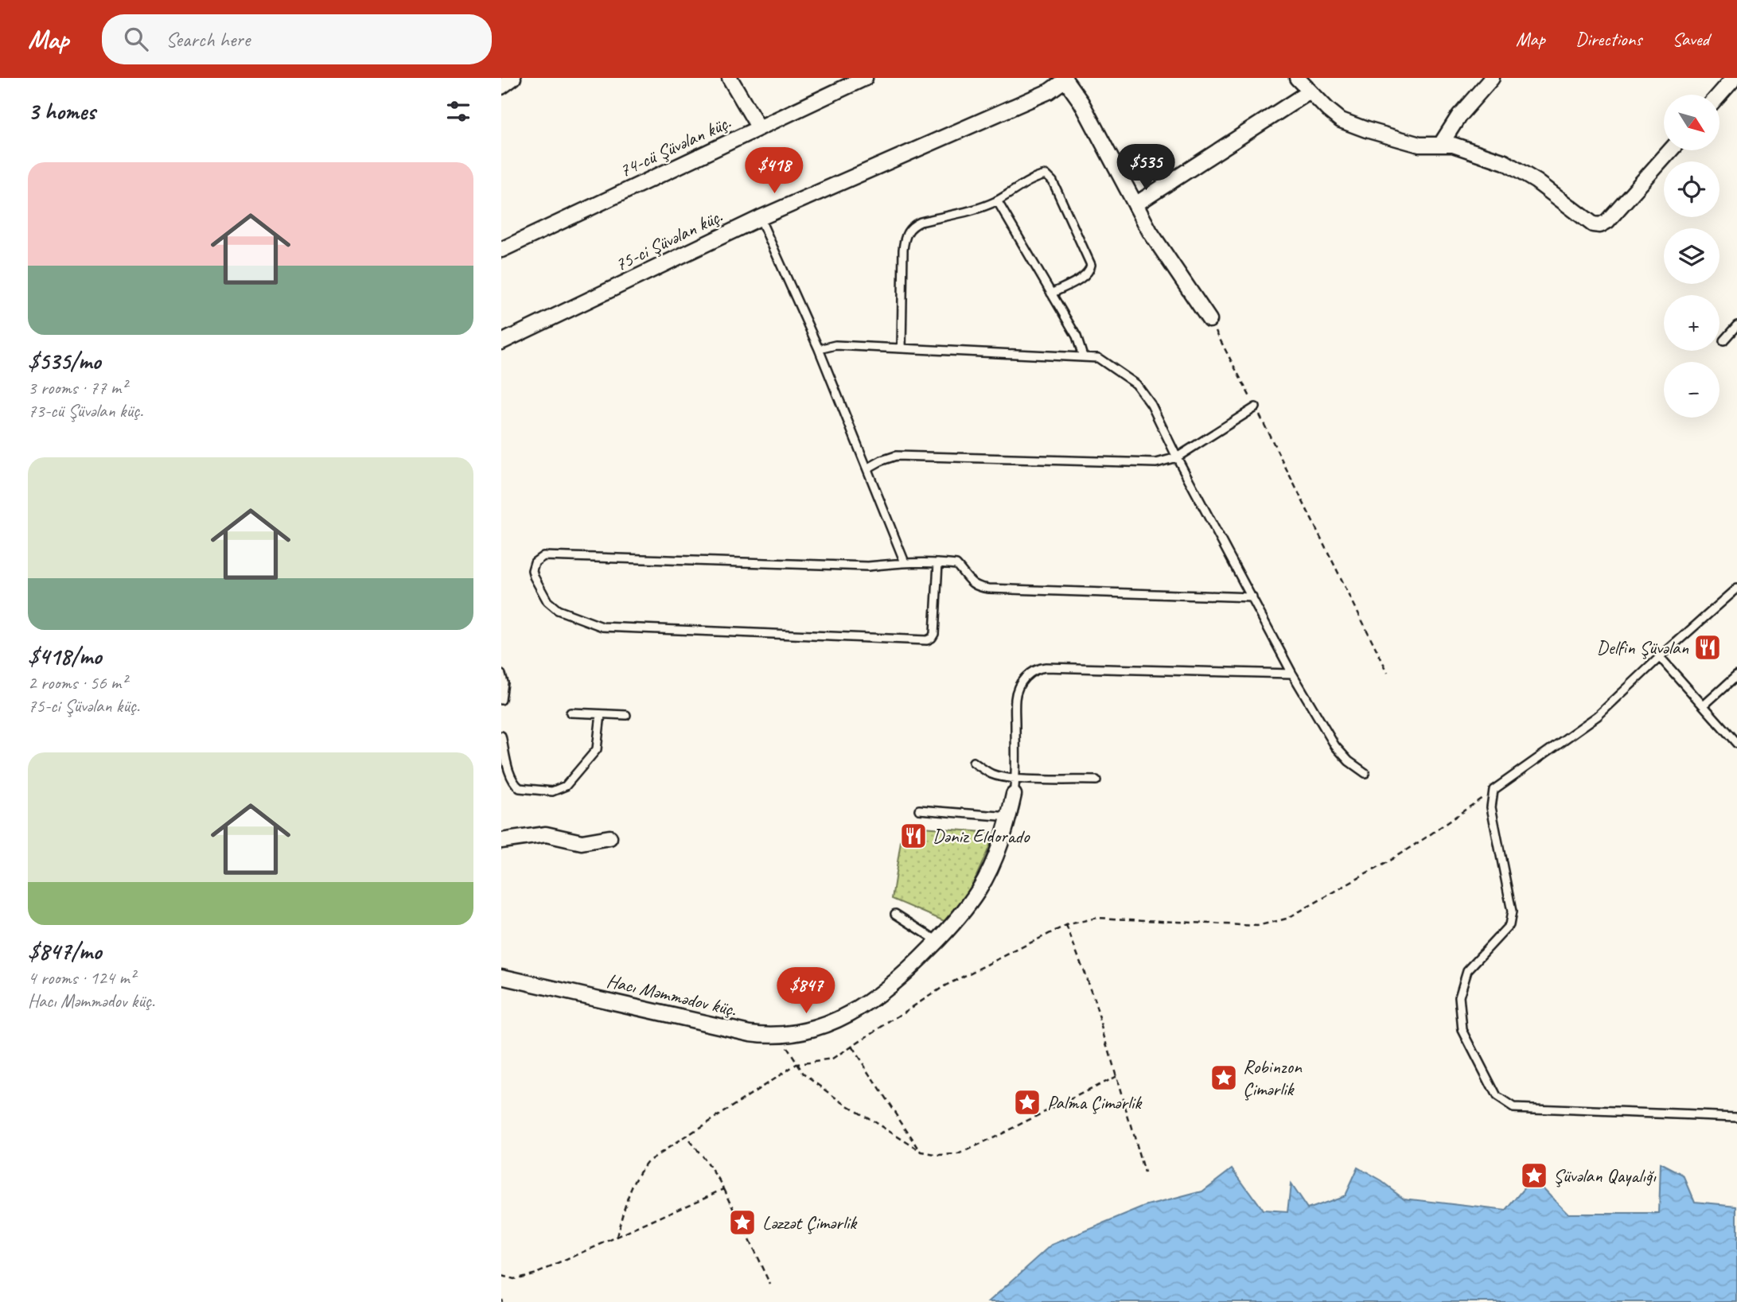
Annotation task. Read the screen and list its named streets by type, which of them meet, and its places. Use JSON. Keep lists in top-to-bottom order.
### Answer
{
  "streets": {
    "street": ["74-cü Şüvəlan küç.", "75-ci Şüvəlan küç.", "Hacı Məmmədov küç."]
  },
  "places": {
    "restaurant": ["Delfin Şüvəlan", "Dəniz Eldorado"],
    "place": [
      "Robinzon Çimərlik",
      "Palma Çimərlik",
      "Şüvəlan Qayalığı",
      "Ləzzət Çimərlik"
    ]
  },
  "north": "bottom right",
  "page": {
    "header": "Map",
    "search": "Search here",
    "nav": ["Map", "Directions", "Saved"],
    "heading": "3 homes",
    "map_buttons": ["+", "−"],
    "price": ["$535", "$418", "$847"],
    "list": [
      {
        "name": "$535/mo",
        "note": "3 rooms · 77 m² · 73-cü Şüvəlan küç."
      },
      {
        "name": "$418/mo",
        "note": "2 rooms · 56 m² · 75-ci Şüvəlan küç."
      },
      {
        "name": "$847/mo",
        "note": "4 rooms · 124 m² · Hacı Məmmədov küç."
      }
    ]
  }
}
